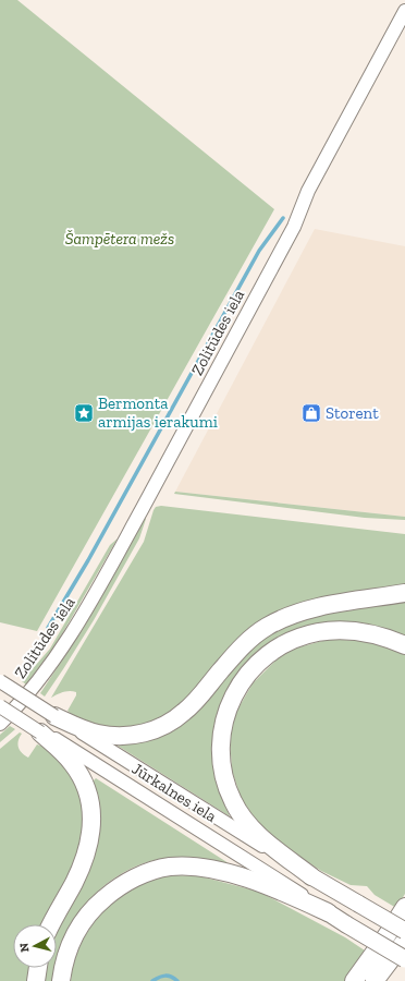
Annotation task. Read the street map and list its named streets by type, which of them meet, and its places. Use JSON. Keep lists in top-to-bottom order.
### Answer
{
  "streets": {
    "street": ["Zolitūdes iela", "Jūrkalnes iela"]
  },
  "parks": ["Šampētera mežs"],
  "places": {
    "place": ["Bermonta armijas ierakumi"],
    "shop": ["Storent"]
  },
  "north": "left"
}
